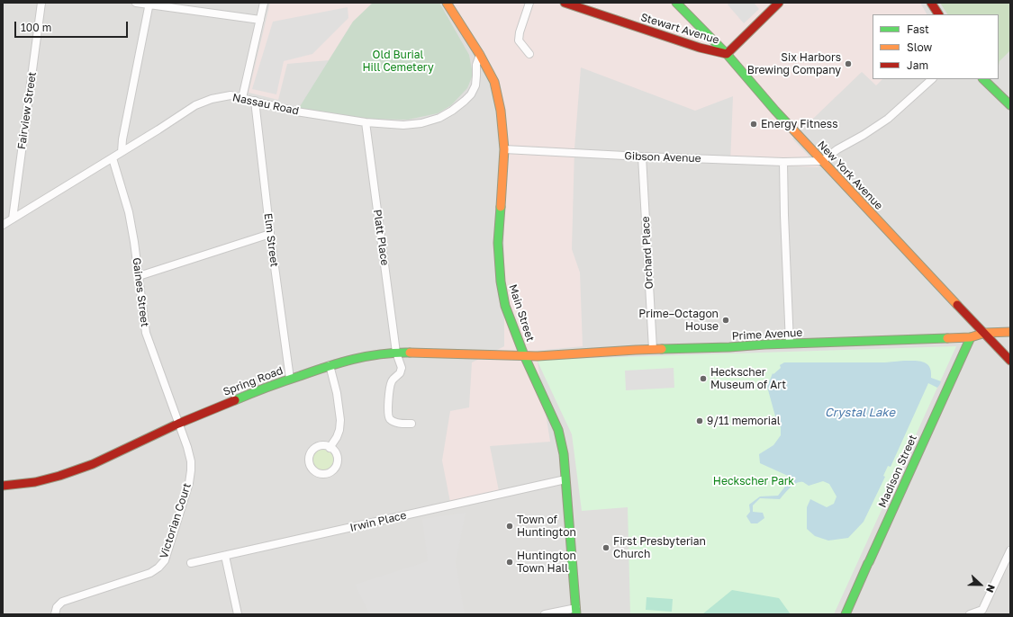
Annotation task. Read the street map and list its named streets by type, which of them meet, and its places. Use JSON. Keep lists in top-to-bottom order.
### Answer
{
  "streets": {
    "main road": [
      "Stewart Avenue",
      "New York Avenue",
      "Main Street",
      "Prime Avenue",
      "Spring Road",
      "Madison Street"
    ],
    "street": [
      "Nassau Road",
      "Fairview Street",
      "Gibson Avenue",
      "Platt Place",
      "Elm Street",
      "Orchard Place",
      "Gaines Street",
      "Victorian Court",
      "Irwin Place"
    ]
  },
  "crossings": [
    ["Stewart Avenue", "New York Avenue"],
    ["Nassau Road", "Fairview Street"],
    ["Nassau Road", "Platt Place"],
    ["Nassau Road", "Elm Street"],
    ["Nassau Road", "Gaines Street"],
    ["Nassau Road", "Main Street"],
    ["Gibson Avenue", "New York Avenue"],
    ["Gibson Avenue", "Orchard Place"],
    ["Gibson Avenue", "Main Street"],
    ["New York Avenue", "Prime Avenue"],
    ["Platt Place", "Spring Road"],
    ["Elm Street", "Spring Road"],
    ["Orchard Place", "Prime Avenue"],
    ["Gaines Street", "Spring Road"],
    ["Gaines Street", "Victorian Court"],
    ["Main Street", "Prime Avenue"],
    ["Main Street", "Spring Road"],
    ["Main Street", "Irwin Place"],
    ["Prime Avenue", "Spring Road"],
    ["Prime Avenue", "Madison Street"],
    ["Spring Road", "Victorian Court"]
  ],
  "water": ["Crystal Lake"],
  "parks": ["Old Burial Hill Cemetery", "Heckscher Park"],
  "places": [
    "Six Harbors Brewing Company",
    "Energy Fitness",
    "Prime–Octagon House",
    "Heckscher Museum of Art",
    "9/11 memorial",
    "Town of Huntington",
    "First Presbyterian Church",
    "Huntington Town Hall"
  ],
  "legend": ["Fast", "Slow", "Jam"],
  "scale_bar": "100 m",
  "north": "right"
}
